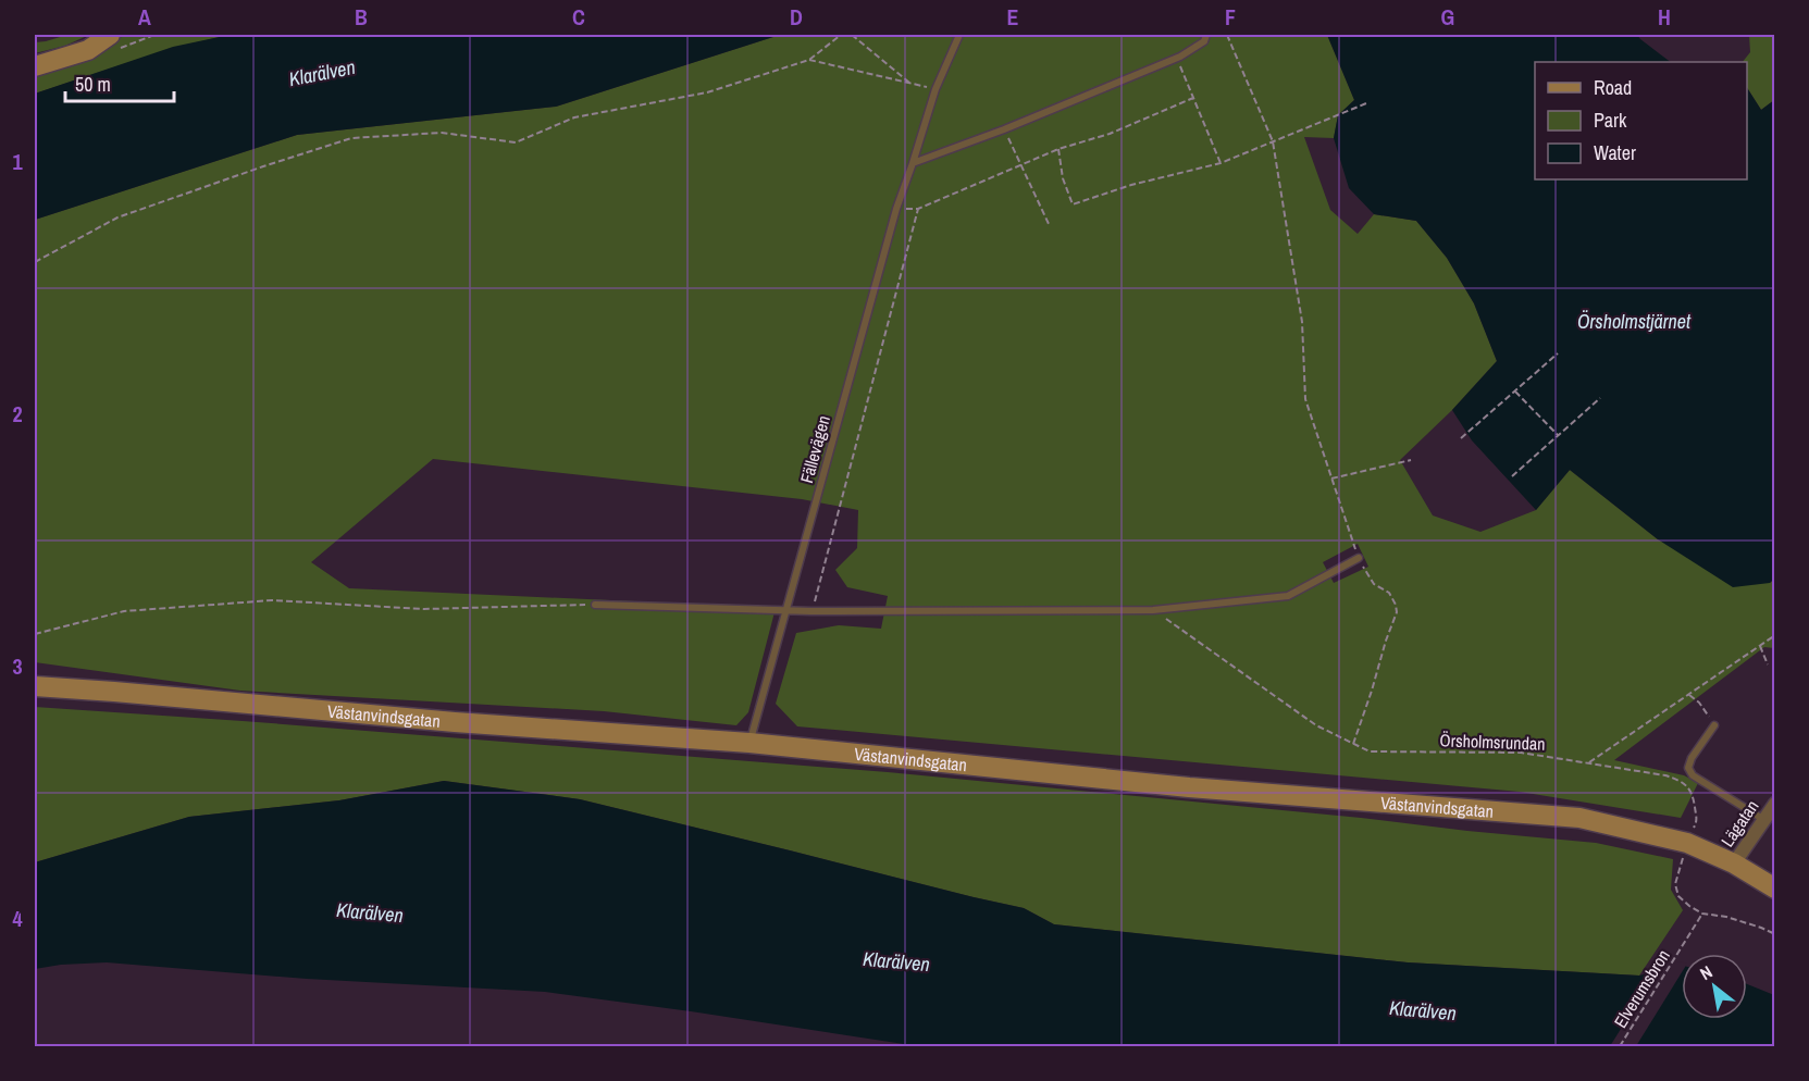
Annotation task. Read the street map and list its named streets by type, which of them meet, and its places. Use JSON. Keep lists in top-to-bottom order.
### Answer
{
  "streets": {
    "street": ["Västanvindsgatan", "Lägatan"],
    "lane": ["Fällevägen"],
    "path": ["Örsholmsrundan", "Elverumsbron"]
  },
  "crossings": [
    ["Fällevägen", "Västanvindsgatan"],
    ["Västanvindsgatan", "Örsholmsrundan"],
    ["Västanvindsgatan", "Lägatan"],
    ["Örsholmsrundan", "Elverumsbron"]
  ],
  "water": ["Klarälven", "Örsholmstjärnet"],
  "legend": ["Road", "Park", "Water"],
  "scale_bar": "50 m",
  "north": "top left",
  "grid": {
    "columns": [
      "A",
      "B",
      "C",
      "D",
      "E",
      "F",
      "G",
      "H"
    ],
    "rows": [
      "1",
      "2",
      "3",
      "4"
    ]
  }
}
